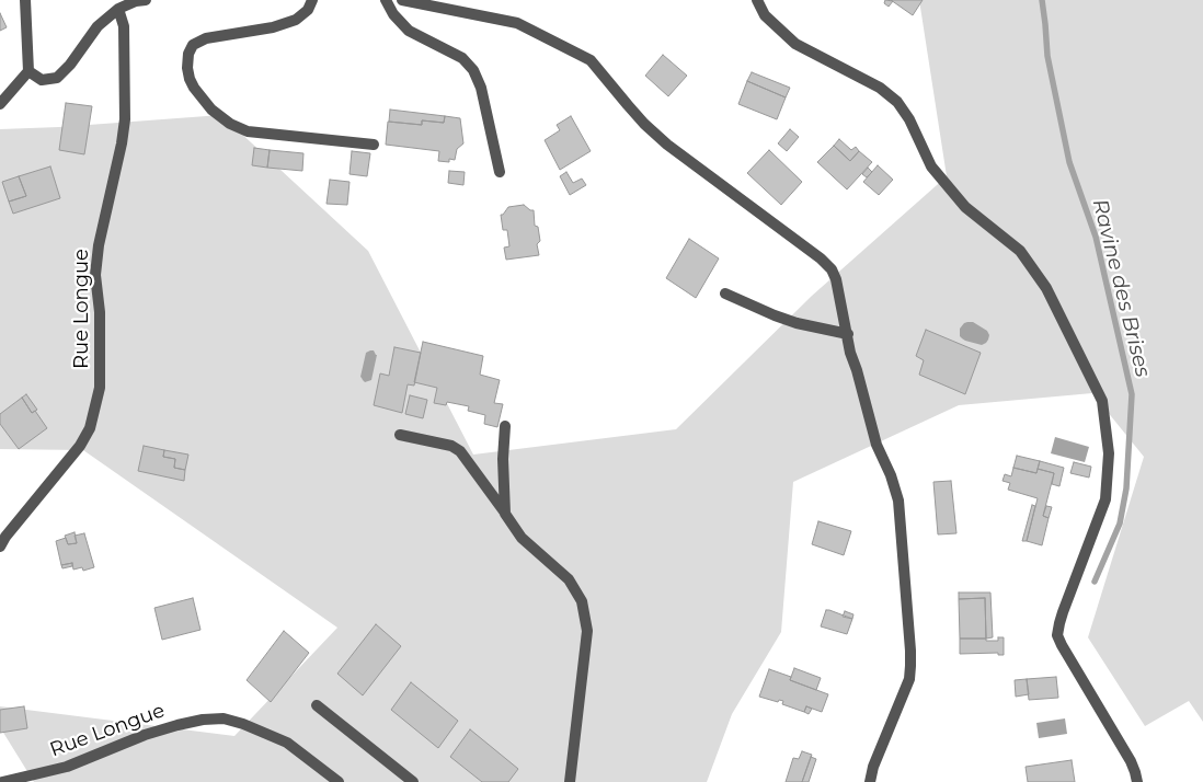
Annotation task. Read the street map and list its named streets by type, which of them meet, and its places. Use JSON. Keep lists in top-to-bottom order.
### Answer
{
  "streets": {
    "street": ["Rue Longue"]
  },
  "water": ["Ravine des Brises"]
}
